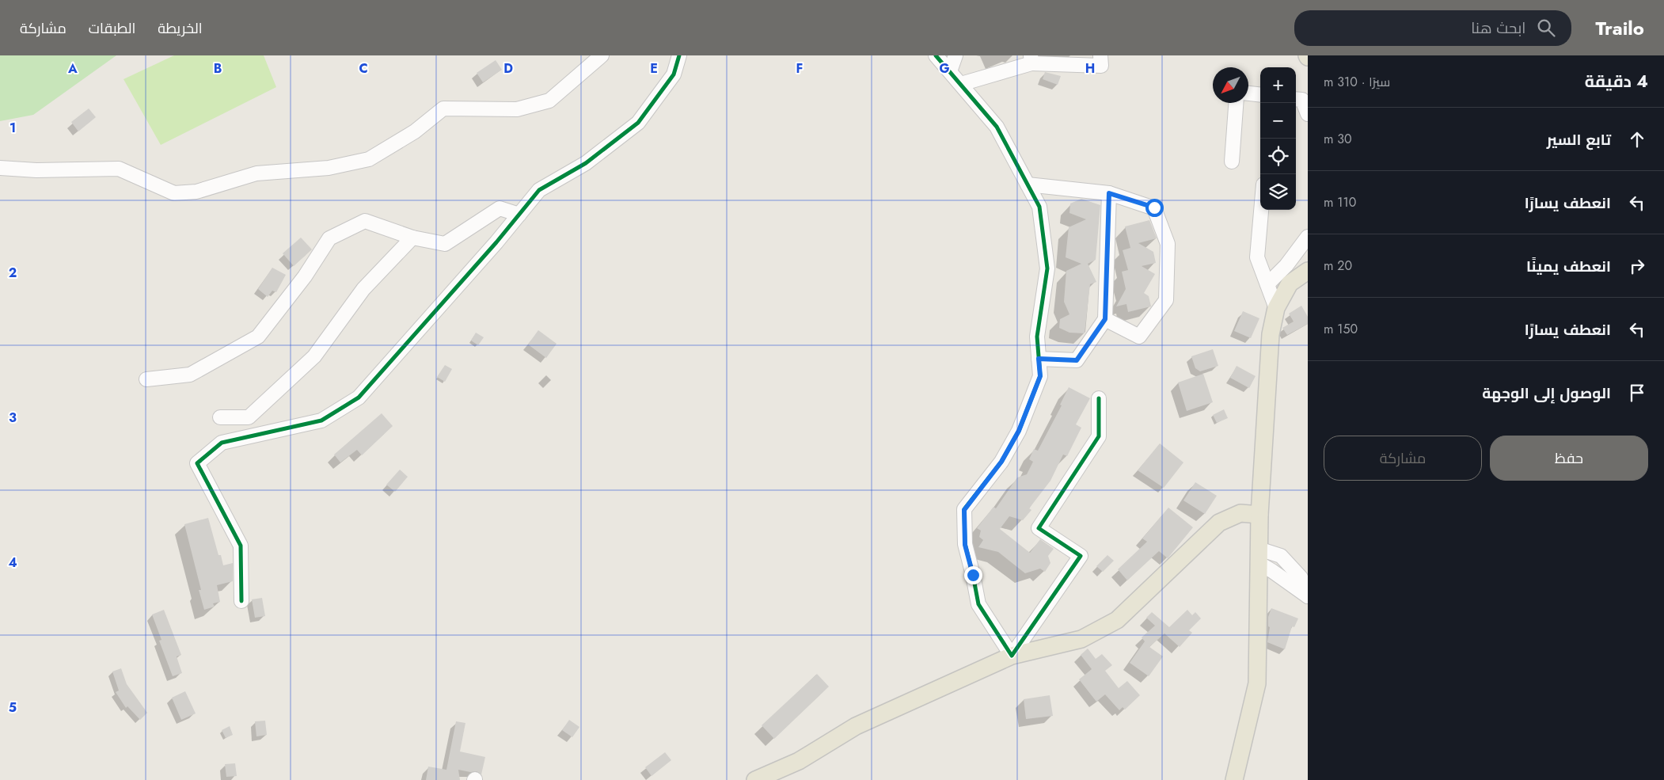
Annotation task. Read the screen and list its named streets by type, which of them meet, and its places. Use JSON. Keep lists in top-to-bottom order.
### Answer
{
  "north": "bottom left",
  "page": {
    "header": "Trailo",
    "search": "ابحث هنا",
    "nav": ["الخريطة", "الطبقات", "مشاركة"],
    "heading": ["4 دقيقة", "سيرًا · 310 m"],
    "map_buttons": ["+", "−"],
    "list": [
      ["تابع السير", "30 m"],
      ["انعطف يسارًا", "110 m"],
      ["انعطف يمينًا", "20 m"],
      ["انعطف يسارًا", "150 m"],
      "الوصول إلى الوجهة"
    ],
    "buttons": ["حفظ", "مشاركة"]
  },
  "grid": {
    "columns": [
      "A",
      "B",
      "C",
      "D",
      "E",
      "F",
      "G",
      "H"
    ],
    "rows": [
      "1",
      "2",
      "3",
      "4",
      "5"
    ]
  }
}
